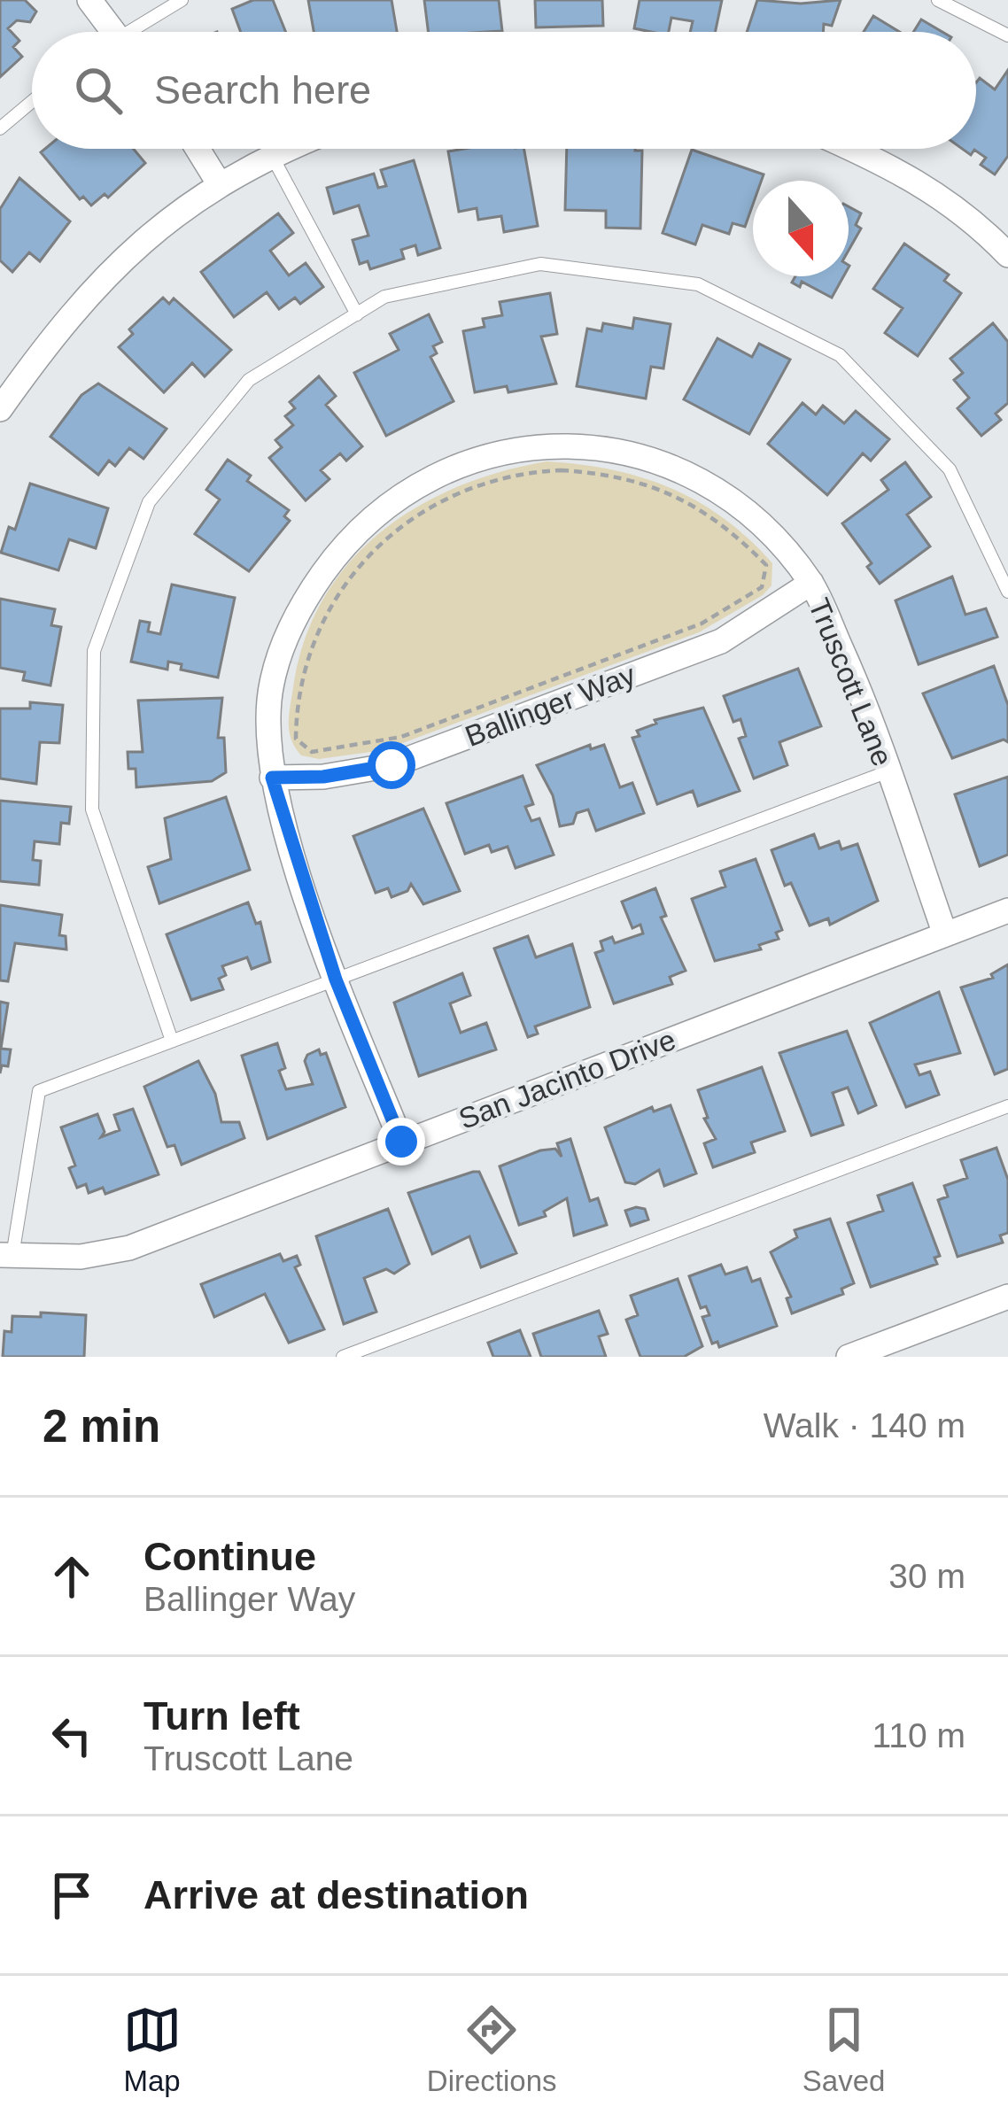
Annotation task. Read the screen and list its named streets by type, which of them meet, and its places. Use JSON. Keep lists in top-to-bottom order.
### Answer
{
  "streets": {
    "street": ["Truscott Lane", "Ballinger Way", "San Jacinto Drive"]
  },
  "crossings": [
    ["Truscott Lane", "Ballinger Way"],
    ["Truscott Lane", "San Jacinto Drive"]
  ],
  "north": "bottom",
  "page": {
    "search": "Search here",
    "heading": ["2 min", "Walk · 140 m"],
    "list": [
      ["Continue", "Ballinger Way", "30 m"],
      ["Turn left", "Truscott Lane", "110 m"],
      "Arrive at destination"
    ],
    "nav": ["Map", "Directions", "Saved"]
  }
}
